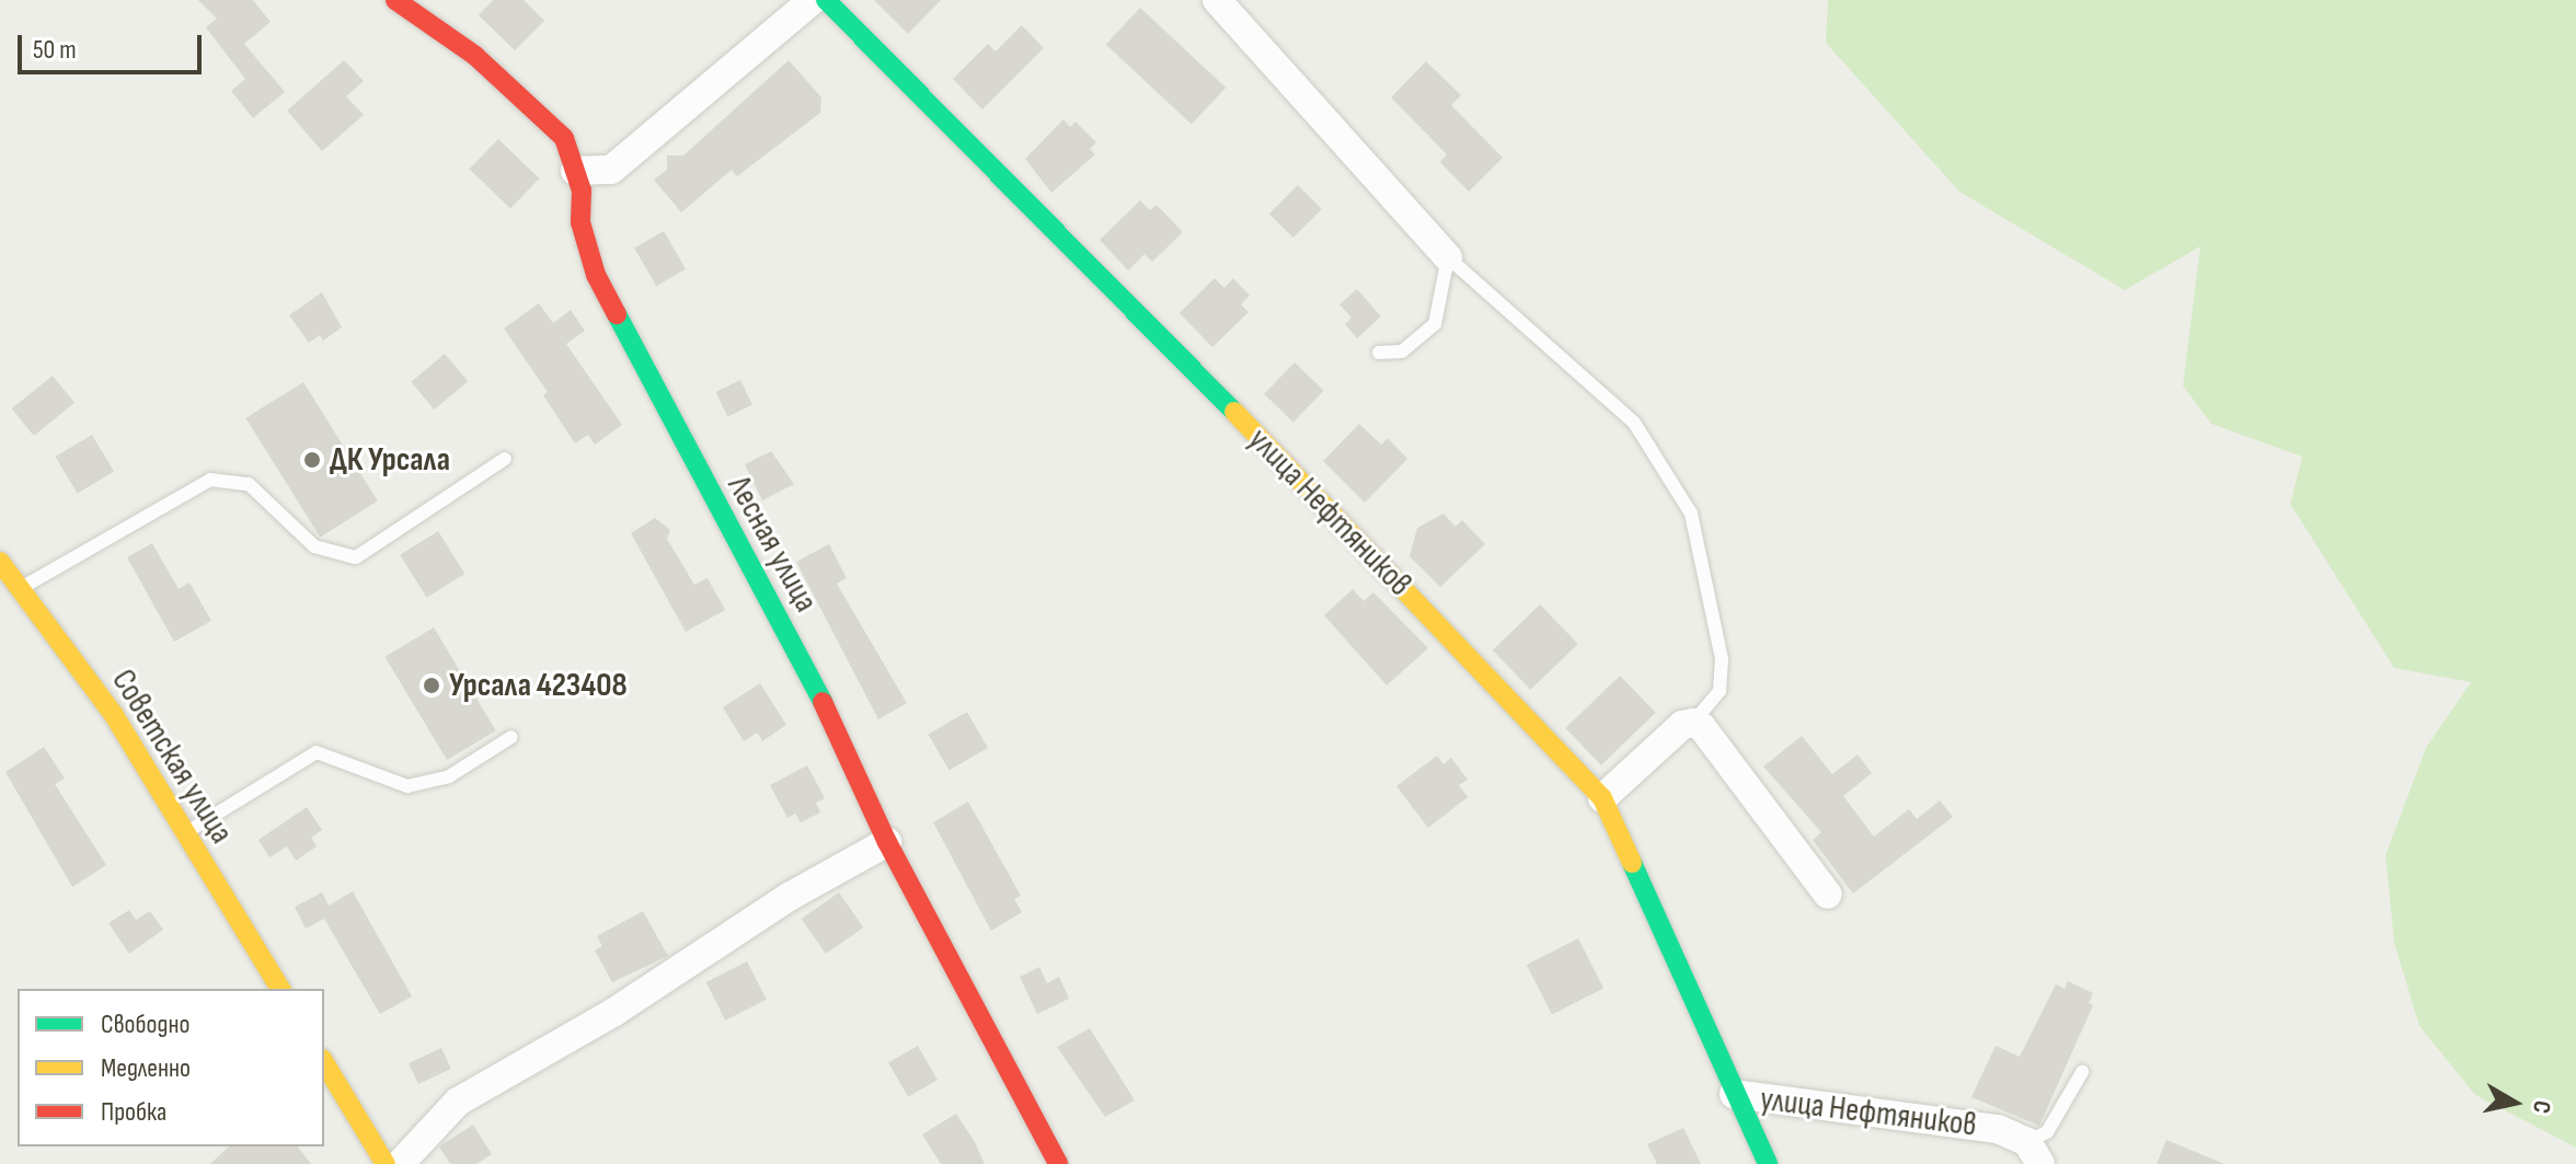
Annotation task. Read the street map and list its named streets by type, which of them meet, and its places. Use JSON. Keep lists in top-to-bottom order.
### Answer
{
  "streets": {
    "street": ["улица Нефтяников", "Лесная улица", "Советская улица"]
  },
  "places": ["ДК Урсала", "Урсала 423408"],
  "legend": ["Свободно", "Медленно", "Пробка"],
  "scale_bar": "50 m",
  "north": "right"
}
